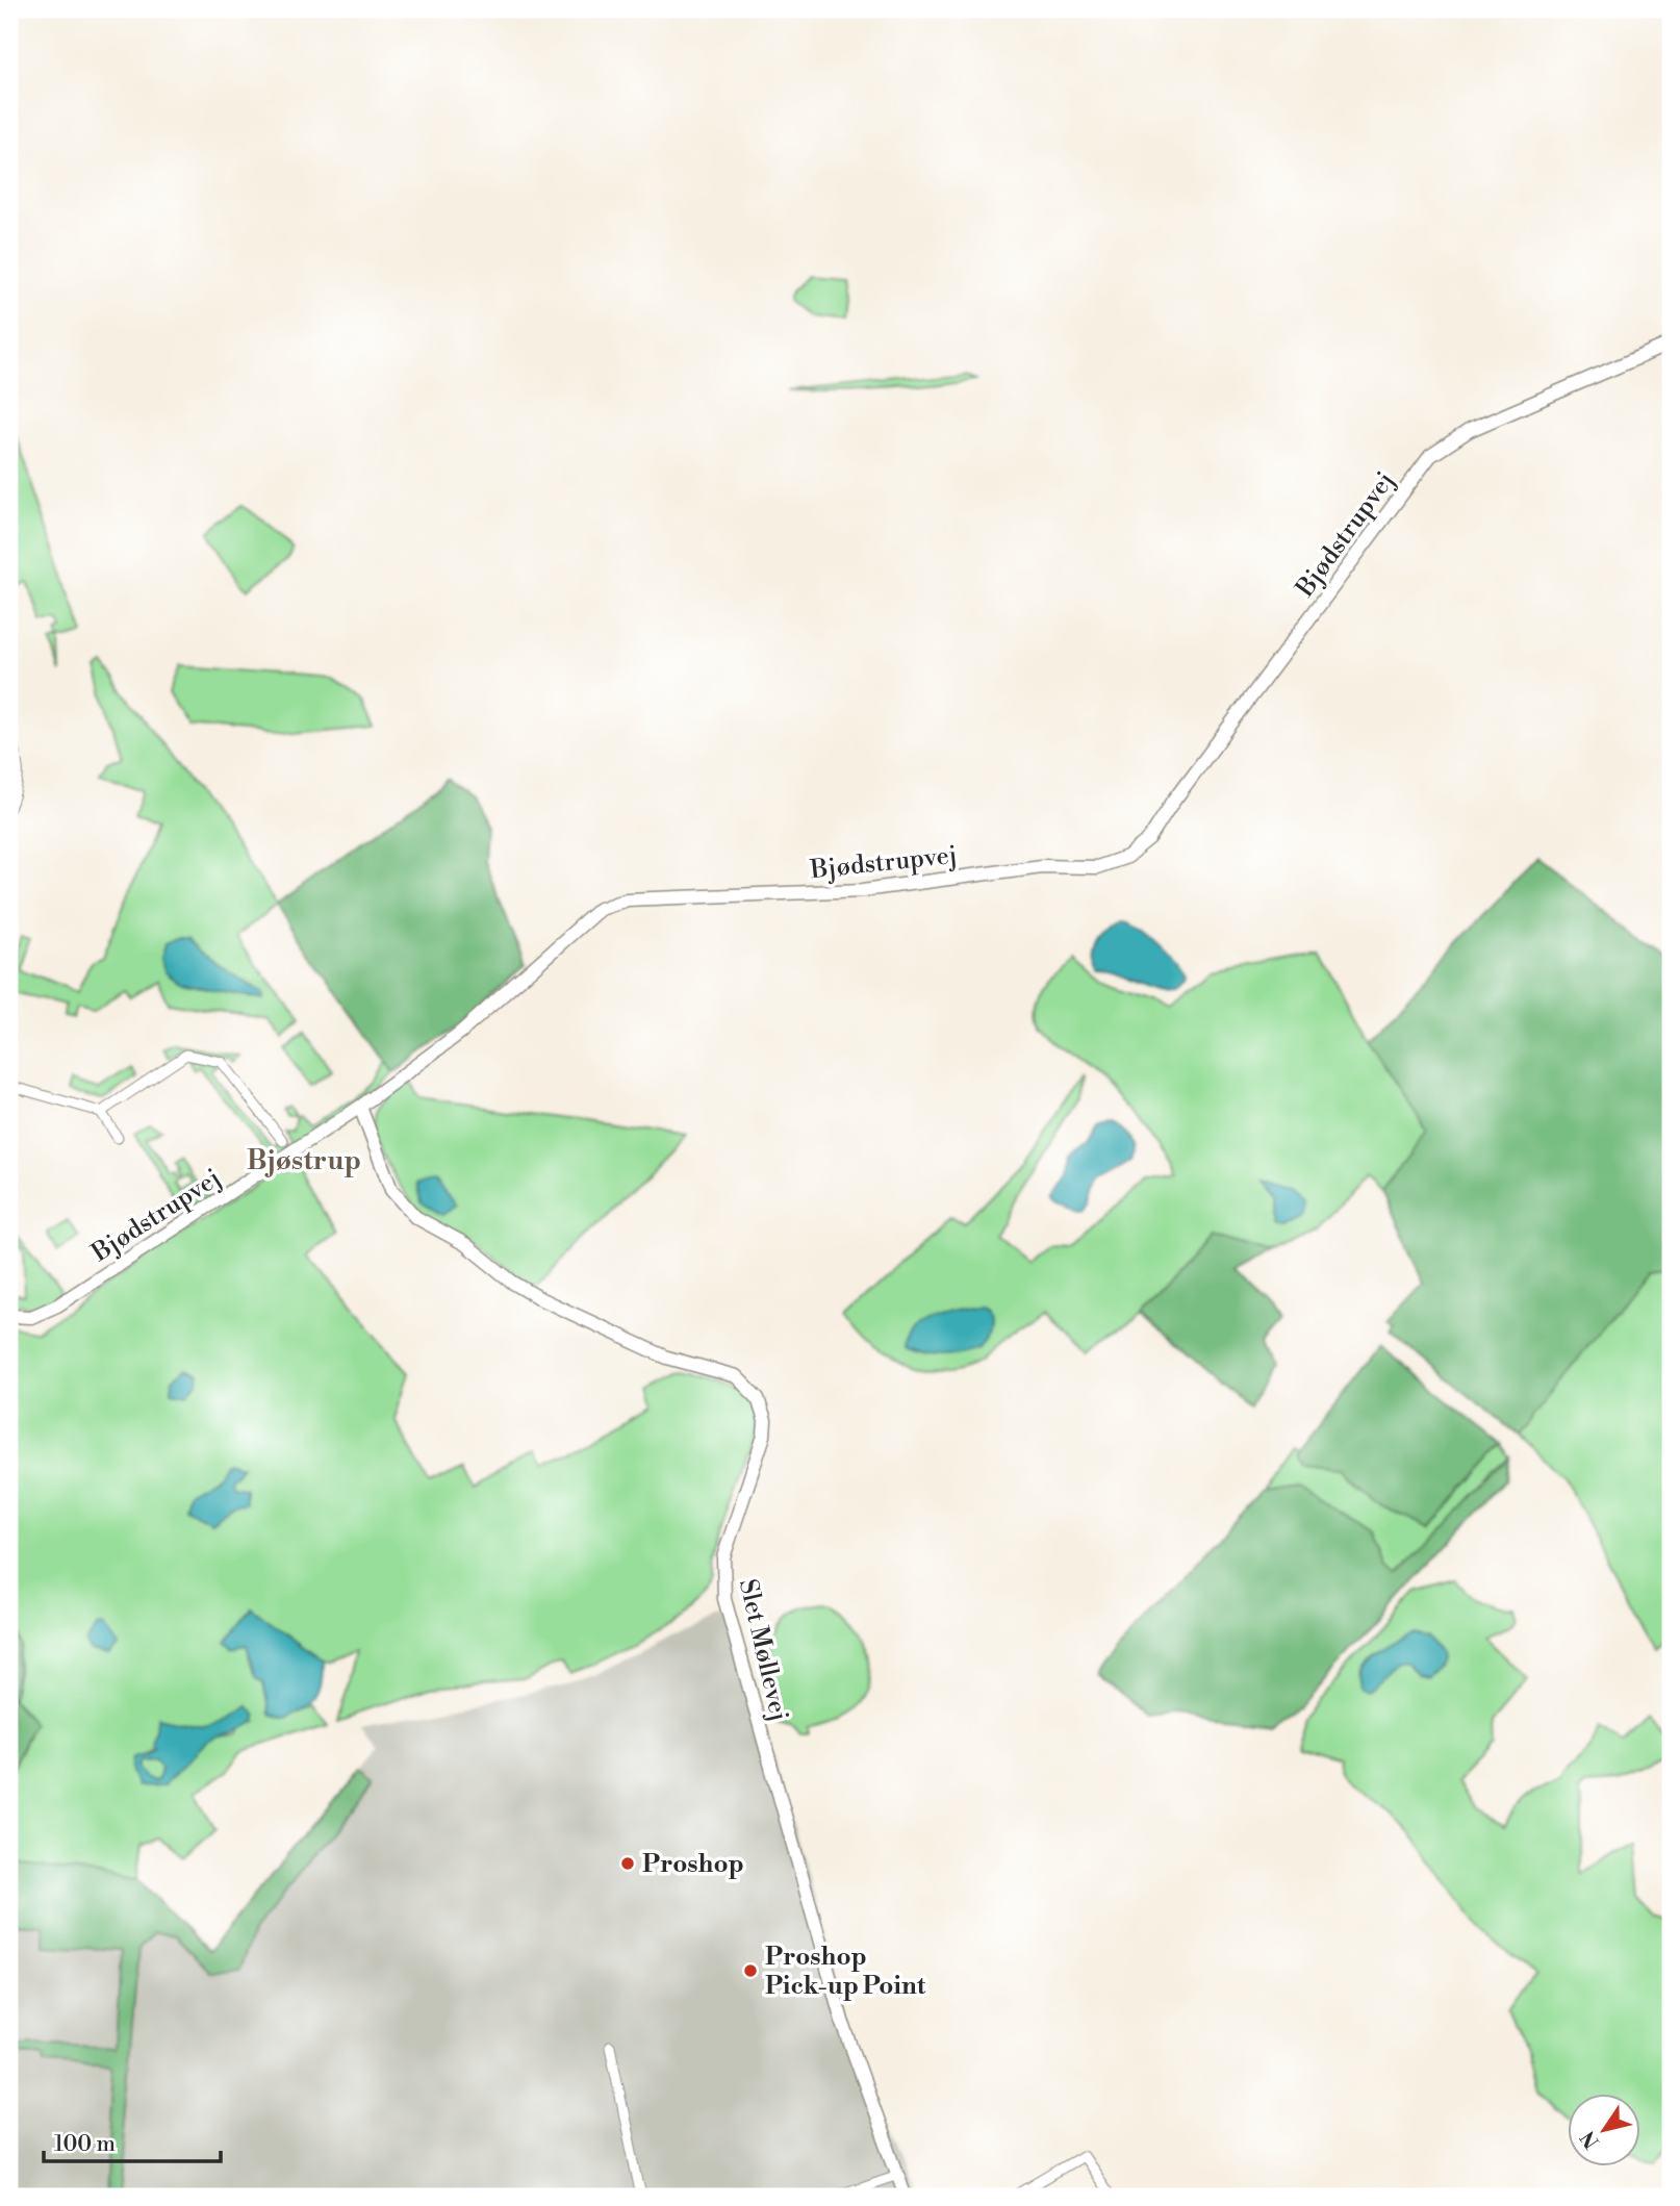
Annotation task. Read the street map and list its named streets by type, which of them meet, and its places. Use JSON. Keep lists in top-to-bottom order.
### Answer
{
  "streets": {
    "street": ["Bjødstrupvej", "Slet Møllevej"]
  },
  "crossings": [
    ["Bjødstrupvej", "Slet Møllevej"]
  ],
  "districts": ["Bjøstrup"],
  "places": ["Proshop", "Proshop Pick-up Point"],
  "scale_bar": "100 m",
  "north": "bottom left"
}
